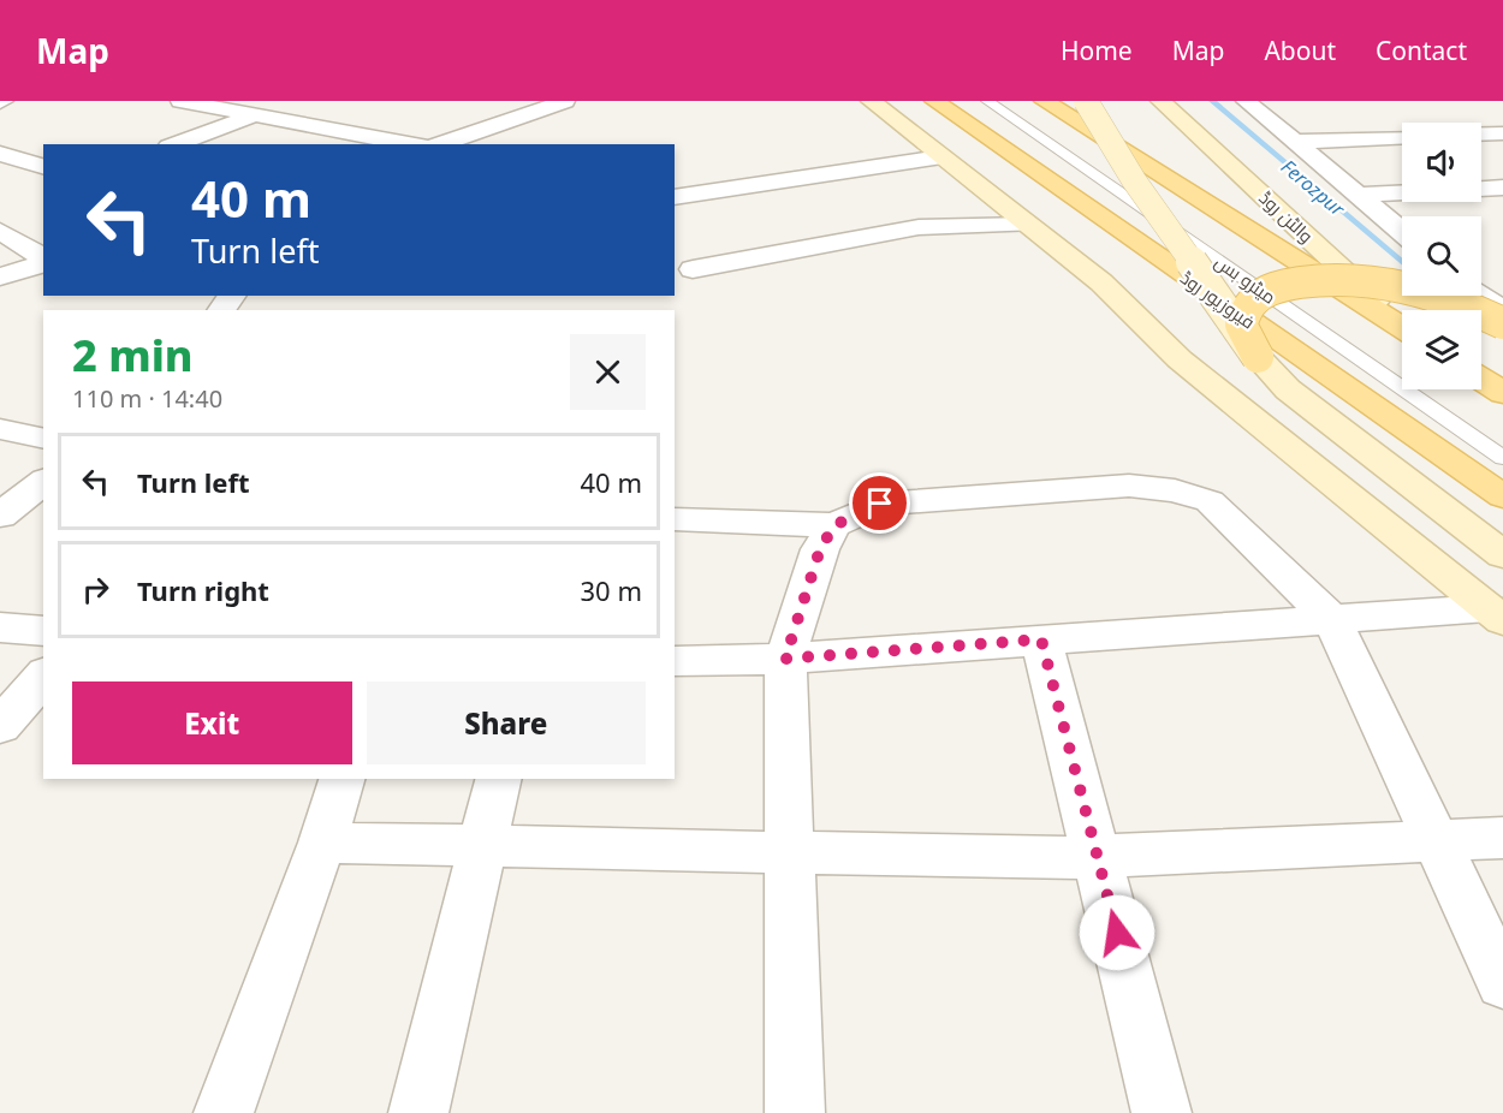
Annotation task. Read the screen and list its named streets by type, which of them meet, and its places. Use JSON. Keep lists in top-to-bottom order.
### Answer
{
  "streets": {
    "main road": ["والٹن روڈ", "فیروزپور روڈ"],
    "lane": ["میٹرو بس"]
  },
  "water": ["Ferozpur"],
  "page": {
    "header": "Map",
    "nav": [
      "Home",
      "Map",
      "About",
      "Contact"
    ],
    "turn": ["40 m", "Turn left"],
    "heading": ["2 min", "110 m · 14:40"],
    "list": [
      {
        "name": "Turn left",
        "value": "40 m"
      },
      {
        "name": "Turn right",
        "value": "30 m"
      }
    ],
    "buttons": ["Exit", "Share"]
  }
}
